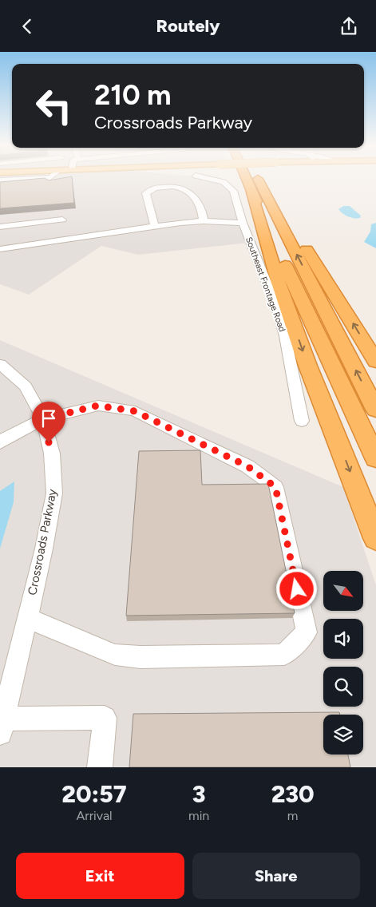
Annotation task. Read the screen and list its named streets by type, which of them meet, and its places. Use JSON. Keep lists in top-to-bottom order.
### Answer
{
  "streets": {
    "street": ["Southeast Frontage Road", "Crossroads Parkway"]
  },
  "north": "bottom right",
  "page": {
    "header": "Routely",
    "turn": ["210 m", "Crossroads Parkway"],
    "eta": [
      "20:57",
      "Arrival",
      "3",
      "min",
      "230",
      "m"
    ],
    "buttons": ["Exit", "Share"]
  }
}
